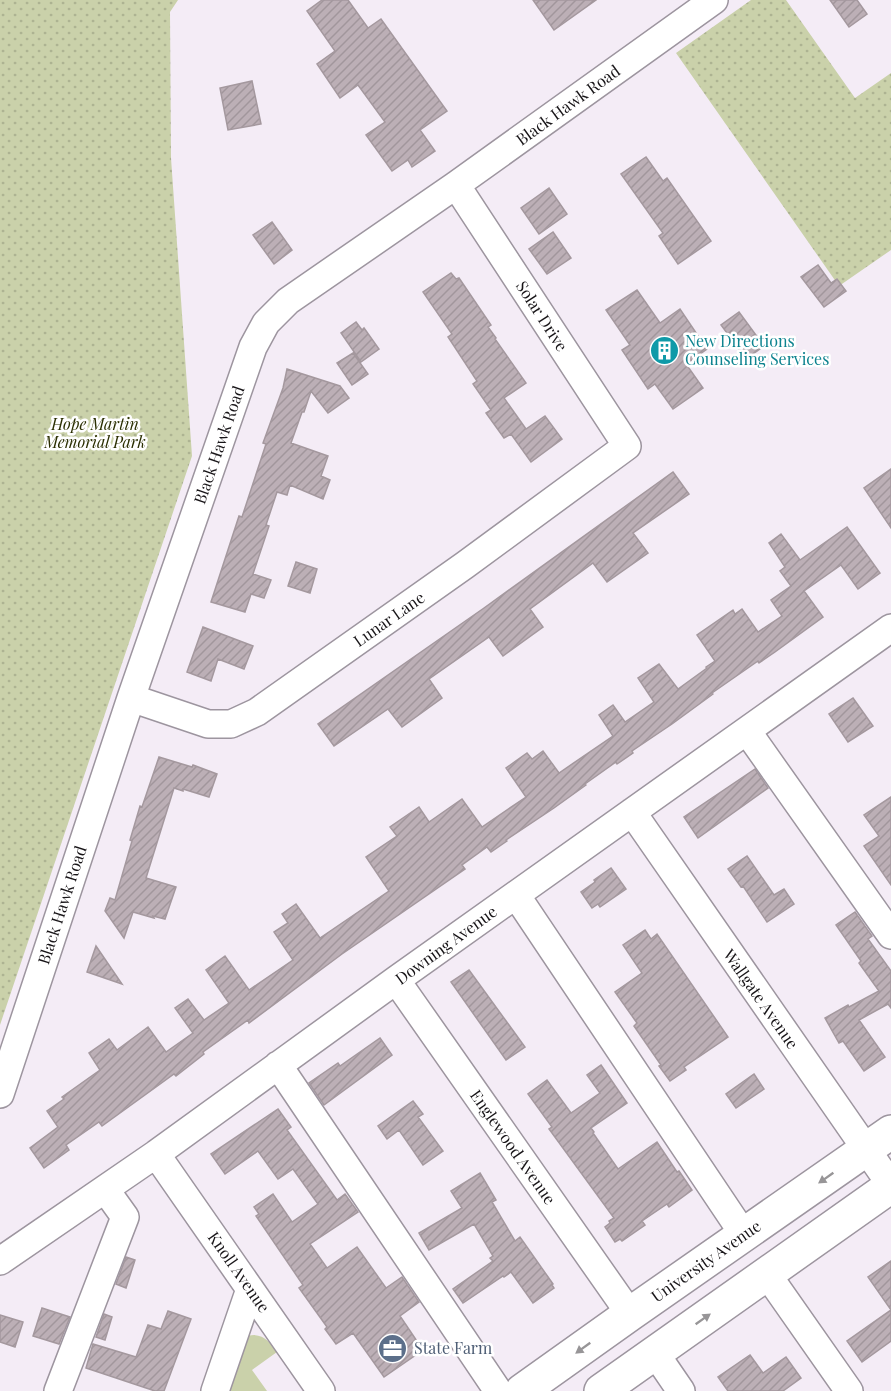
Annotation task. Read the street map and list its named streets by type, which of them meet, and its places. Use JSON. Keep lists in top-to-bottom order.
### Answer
{
  "streets": {
    "main road": ["University Avenue"],
    "street": [
      "Black Hawk Road",
      "Solar Drive",
      "Lunar Lane",
      "Downing Avenue",
      "Wallgate Avenue",
      "Englewood Avenue",
      "Knoll Avenue"
    ]
  },
  "crossings": [
    ["Black Hawk Road", "Solar Drive"],
    ["Black Hawk Road", "Lunar Lane"],
    ["Solar Drive", "Lunar Lane"],
    ["Downing Avenue", "Wallgate Avenue"],
    ["Downing Avenue", "Englewood Avenue"],
    ["Downing Avenue", "Knoll Avenue"],
    ["Wallgate Avenue", "University Avenue"],
    ["Englewood Avenue", "University Avenue"]
  ],
  "parks": ["Hope Martin Memorial Park"],
  "places": {
    "building": ["New Directions Counseling Services"],
    "office": ["State Farm"]
  }
}
